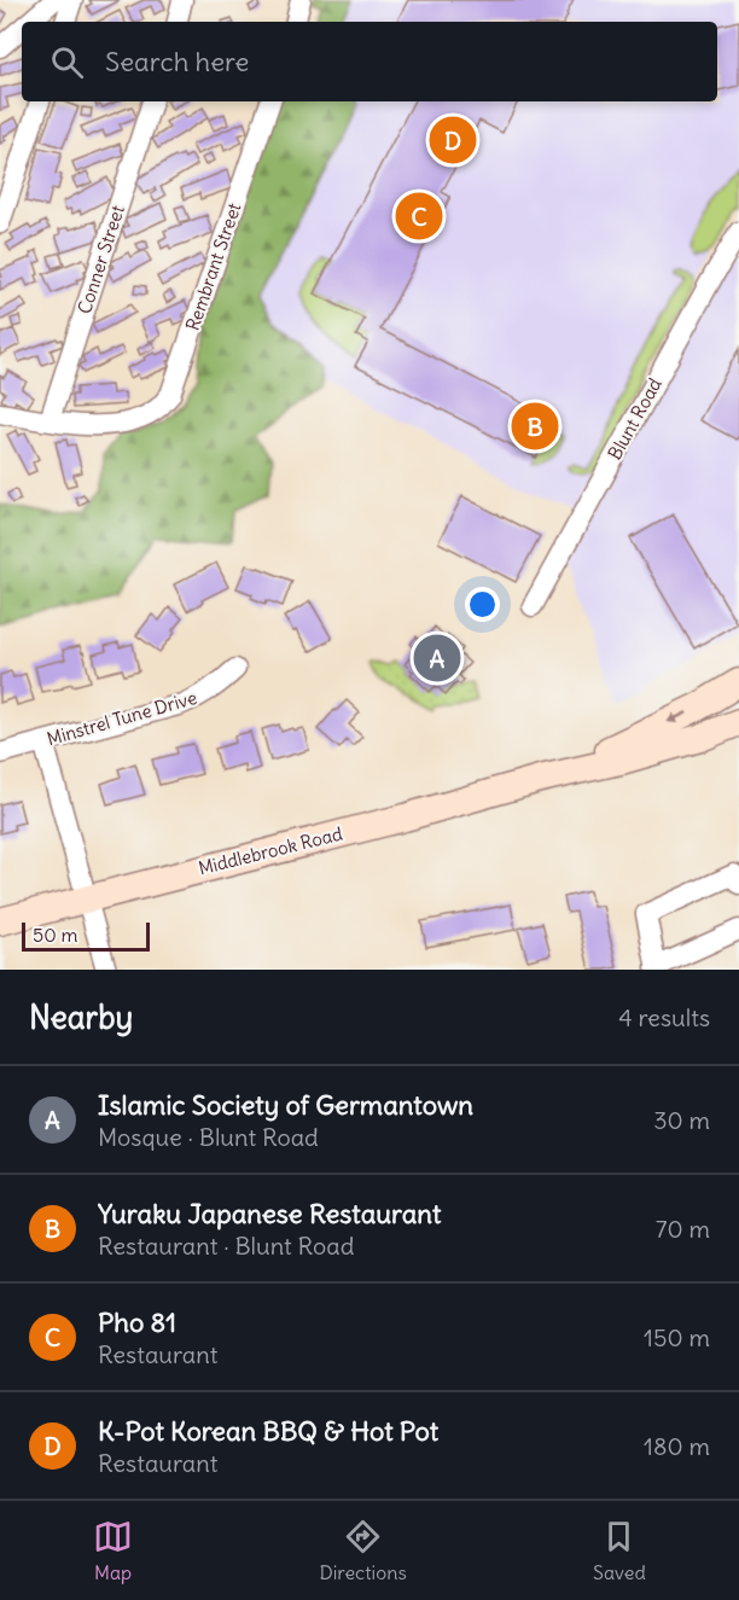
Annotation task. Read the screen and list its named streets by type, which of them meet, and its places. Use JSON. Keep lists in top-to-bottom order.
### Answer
{
  "streets": {
    "street": [
      "Conner Street",
      "Rembrant Street",
      "Blunt Road",
      "Minstrel Tune Drive",
      "Middlebrook Road"
    ]
  },
  "crossings": [
    ["Conner Street", "Rembrant Street"]
  ],
  "scale_bar": "50 m",
  "page": {
    "search": "Search here",
    "pins": [
      "D",
      "C",
      "B",
      "A"
    ],
    "scale": "50 m",
    "heading": ["Nearby", "4 results"],
    "list": [
      {
        "mark": "A",
        "name": "Islamic Society of Germantown",
        "note": "Mosque · Blunt Road",
        "value": "30 m"
      },
      {
        "mark": "B",
        "name": "Yuraku Japanese Restaurant",
        "note": "Restaurant · Blunt Road",
        "value": "70 m"
      },
      {
        "mark": "C",
        "name": "Pho 81",
        "note": "Restaurant",
        "value": "150 m"
      },
      {
        "mark": "D",
        "name": "K-Pot Korean BBQ & Hot Pot",
        "note": "Restaurant",
        "value": "180 m"
      }
    ],
    "nav": ["Map", "Directions", "Saved"]
  }
}
